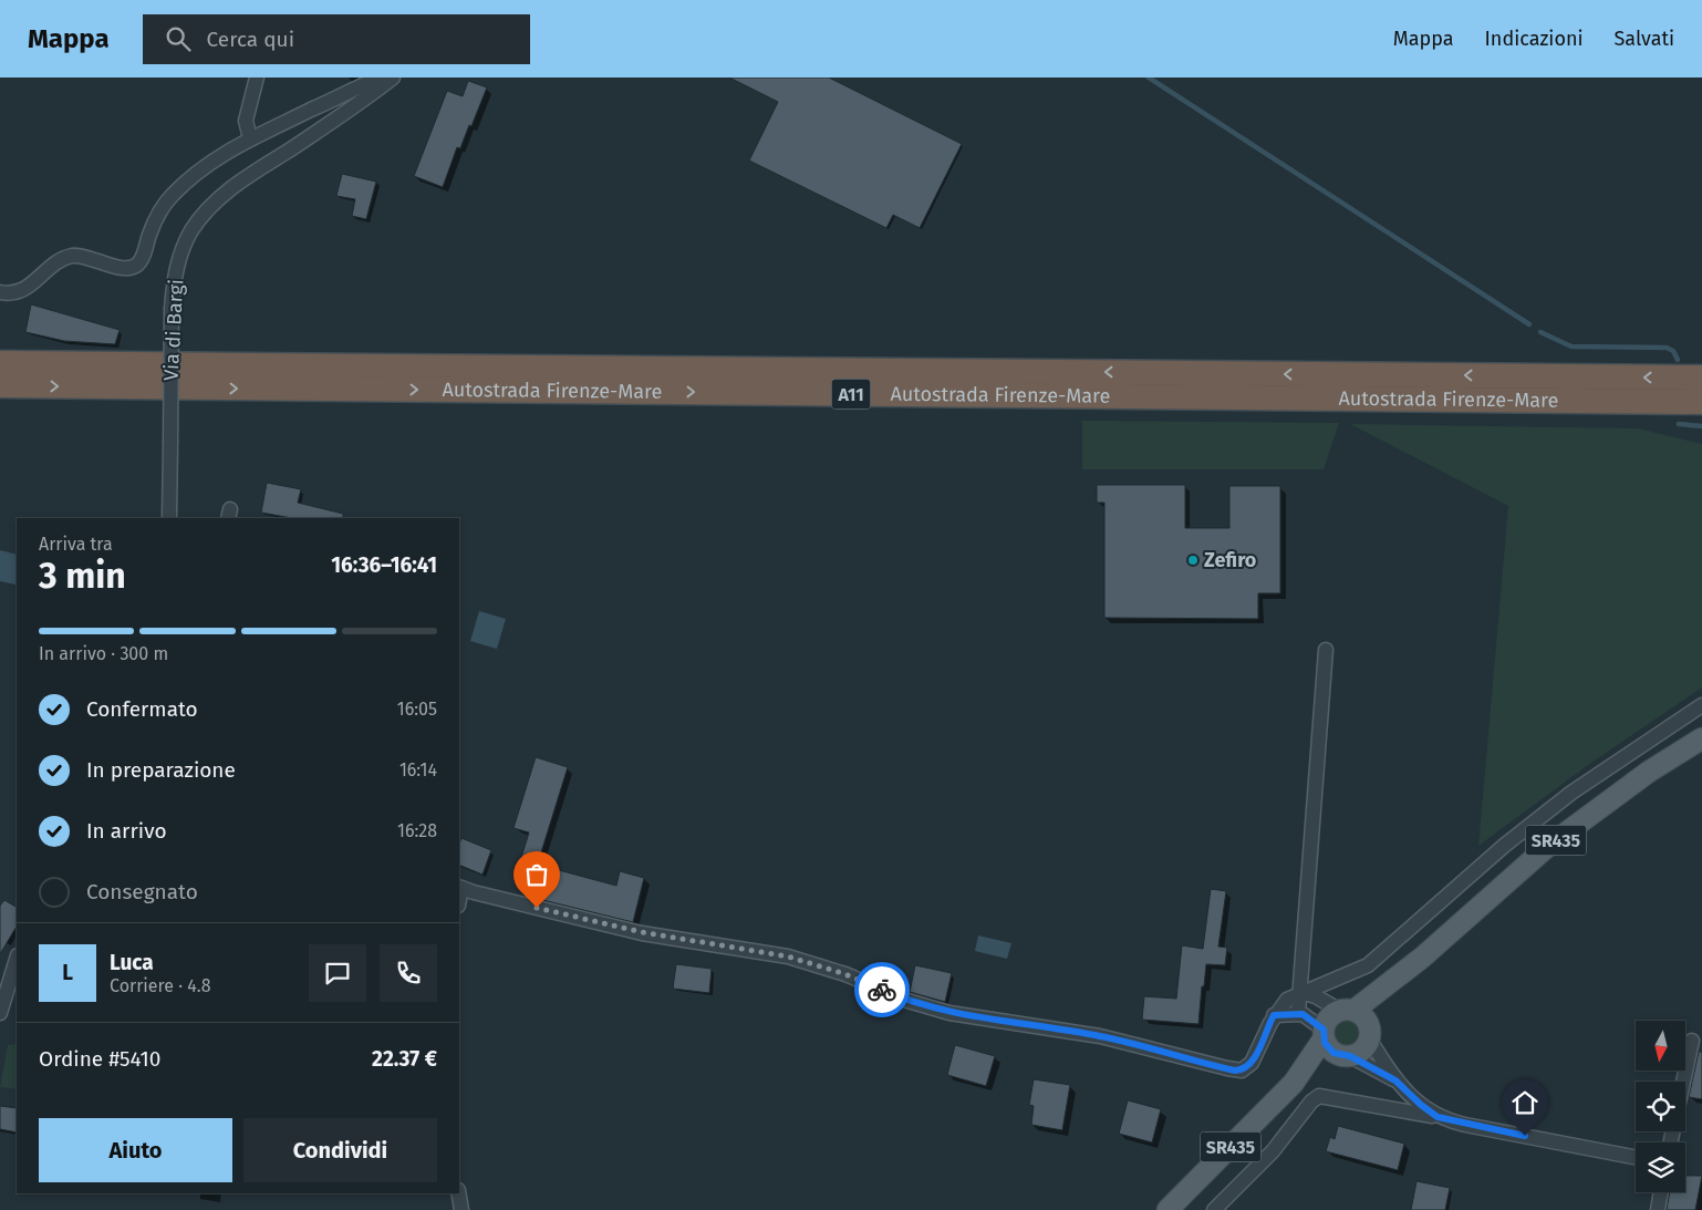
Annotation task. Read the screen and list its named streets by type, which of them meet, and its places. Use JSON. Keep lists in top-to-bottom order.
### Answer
{
  "streets": {
    "highway": ["Autostrada Firenze-Mare", "A11"],
    "main road": ["SR435"],
    "street": ["Via di Bargi"]
  },
  "places": ["Zefiro"],
  "north": "bottom",
  "page": {
    "header": "Mappa",
    "search": "Cerca qui",
    "nav": ["Mappa", "Indicazioni", "Salvati"],
    "heading": ["3 min", "Arriva tra", "16:36–16:41"],
    "panel": [
      "Luca",
      "Corriere · 4.8",
      "Ordine #5410",
      "22.37 €"
    ],
    "bar": "In arrivo · 300 m",
    "list": [
      ["Confermato", "16:05"],
      ["In preparazione", "16:14"],
      ["In arrivo", "16:28"],
      "Consegnato"
    ],
    "round": "L",
    "buttons": ["Aiuto", "Condividi"]
  }
}
